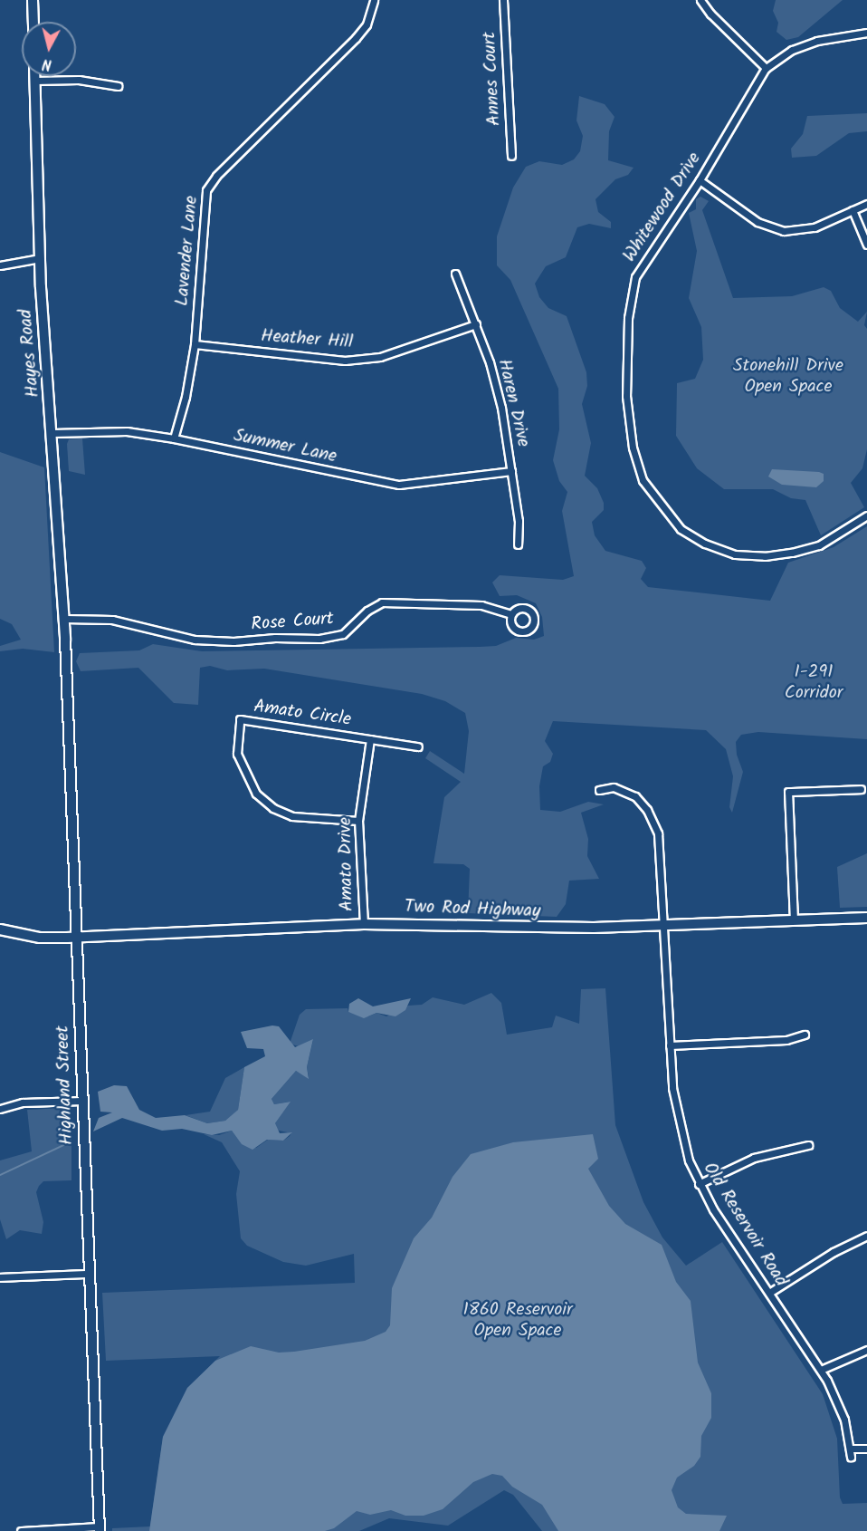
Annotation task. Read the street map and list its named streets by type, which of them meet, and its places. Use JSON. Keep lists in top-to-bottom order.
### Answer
{
  "streets": {
    "main road": ["Hayes Road", "Two Rod Highway", "Highland Street"],
    "street": [
      "Annes Court",
      "Whitewood Drive",
      "Lavender Lane",
      "Heather Hill",
      "Haren Drive",
      "Summer Lane",
      "Rose Court",
      "Amato Circle",
      "Amato Drive",
      "Old Reservoir Road"
    ]
  },
  "crossings": [
    ["Lavender Lane", "Heather Hill"],
    ["Lavender Lane", "Summer Lane"],
    ["Heather Hill", "Haren Drive"],
    ["Hayes Road", "Summer Lane"],
    ["Hayes Road", "Rose Court"],
    ["Hayes Road", "Highland Street"],
    ["Haren Drive", "Summer Lane"],
    ["Amato Circle", "Amato Drive"],
    ["Amato Drive", "Two Rod Highway"],
    ["Two Rod Highway", "Highland Street"],
    ["Two Rod Highway", "Old Reservoir Road"]
  ],
  "parks": ["Stonehill Drive Open Space", "I-291 Corridor", "1860 Reservoir Open Space"],
  "north": "bottom"
}
